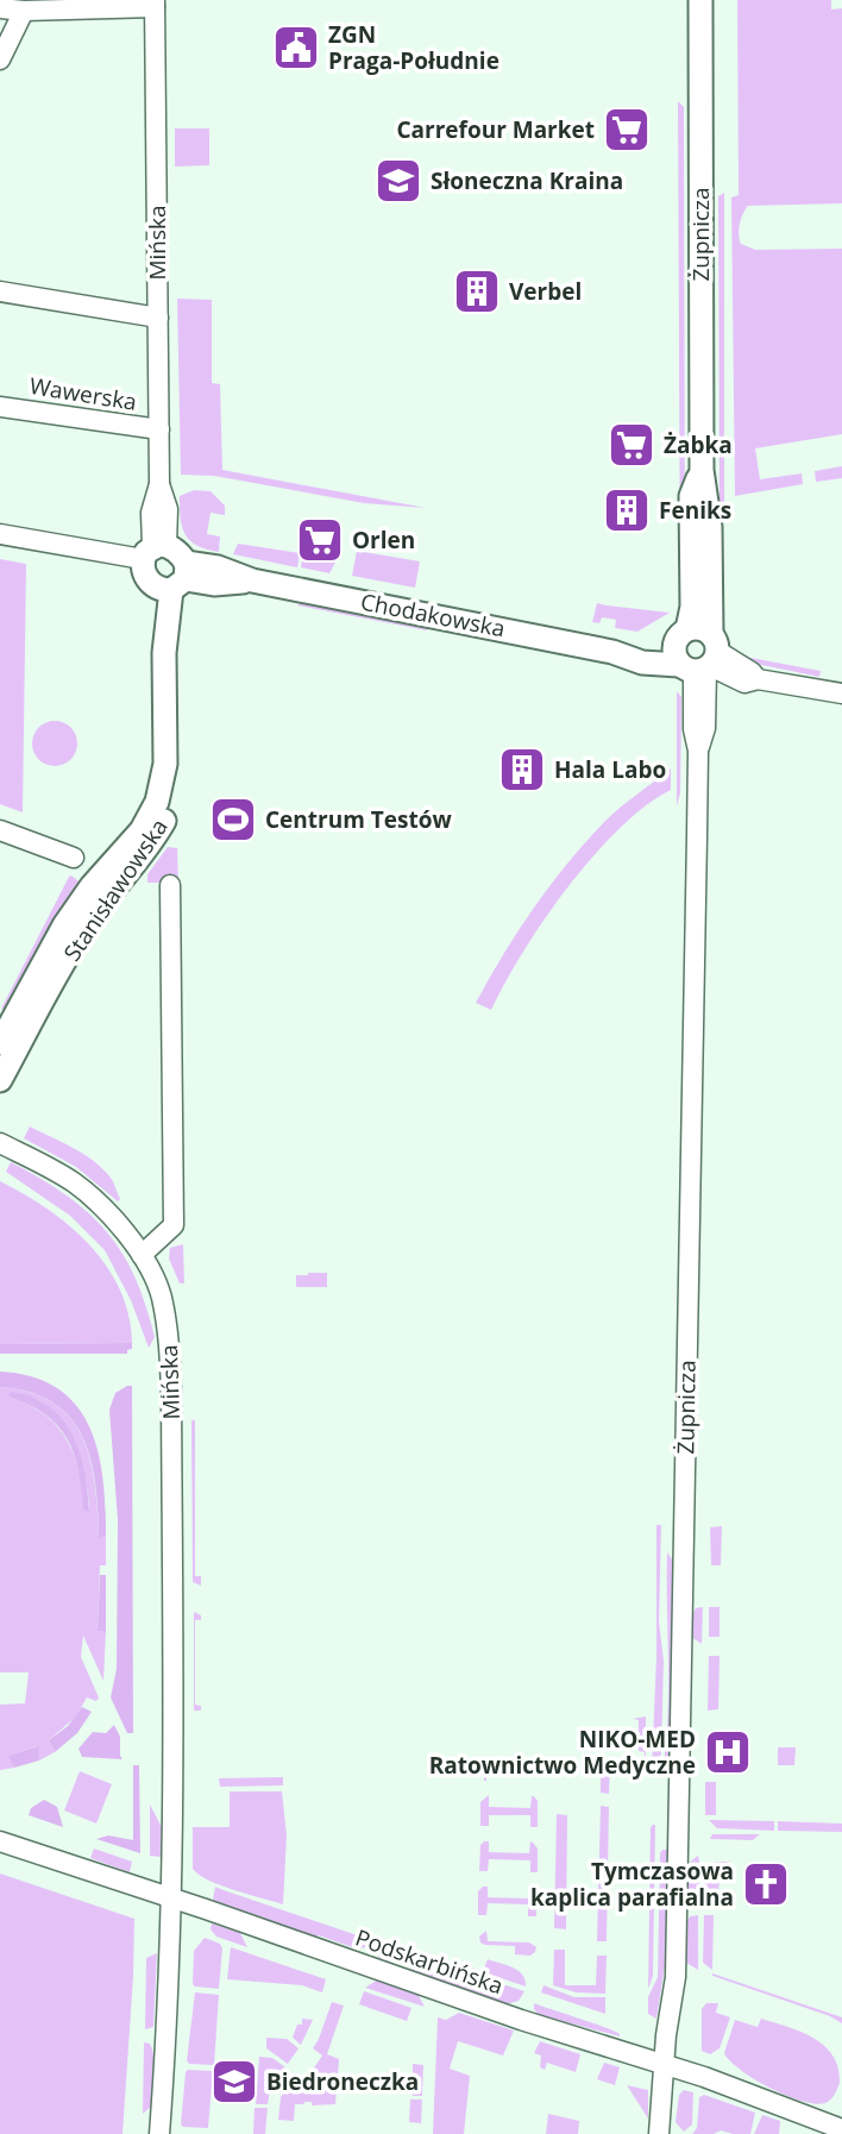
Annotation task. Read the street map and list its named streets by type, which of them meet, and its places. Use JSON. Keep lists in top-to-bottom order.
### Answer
{
  "streets": {
    "street": [
      "Żupnicza",
      "Mińska",
      "Wawerska",
      "Chodakowska",
      "Stanisławowska",
      "Podskarbińska"
    ]
  },
  "crossings": [
    ["Żupnicza", "Chodakowska"],
    ["Żupnicza", "Podskarbińska"],
    ["Mińska", "Wawerska"],
    ["Mińska", "Podskarbińska"]
  ],
  "places": {
    "public building": ["ZGN Praga-Południe"],
    "supermarket": ["Carrefour Market", "Żabka", "Orlen"],
    "school or university": ["Słoneczna Kraina", "Biedroneczka"],
    "building": ["Verbel", "Feniks", "Hala Labo"],
    "sports": ["Centrum Testów"],
    "hospital": ["NIKO-MED Ratownictwo Medyczne"],
    "church": ["Tymczasowa kaplica parafialna"]
  }
}
